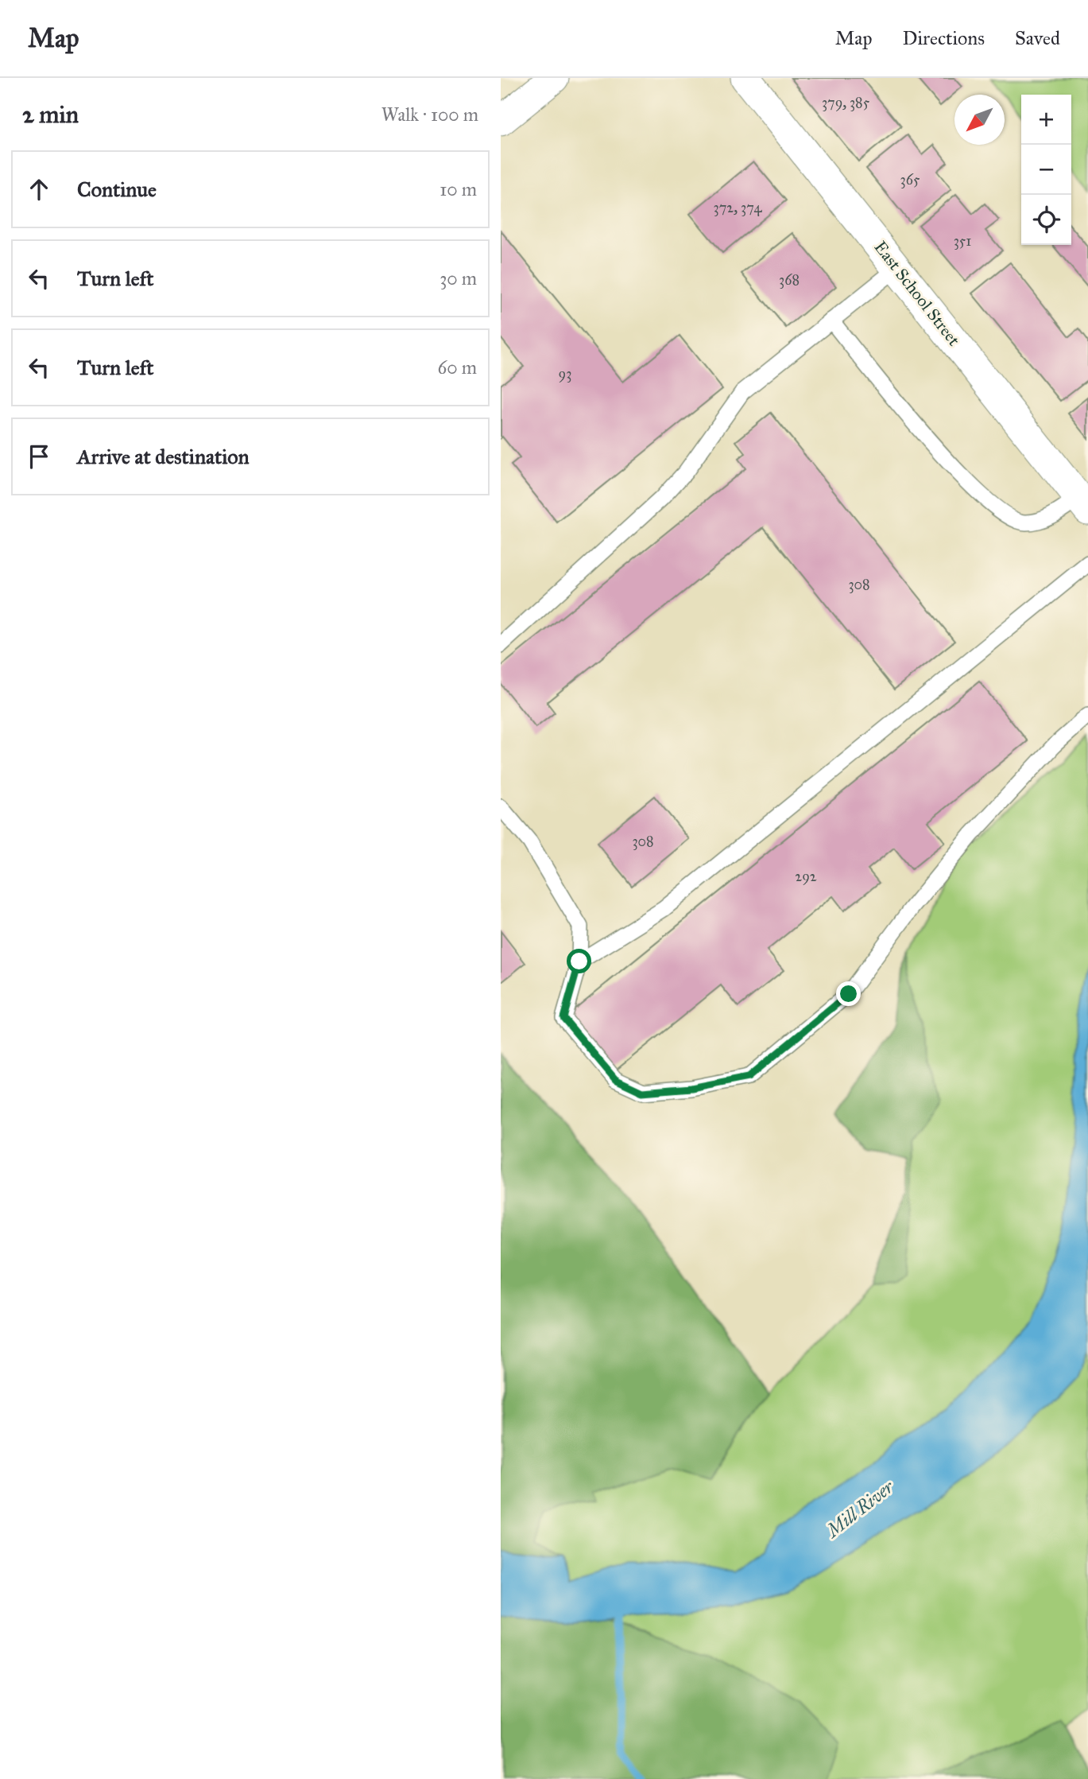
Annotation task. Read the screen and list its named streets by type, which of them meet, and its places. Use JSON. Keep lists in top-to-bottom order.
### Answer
{
  "streets": {
    "street": ["East School Street"]
  },
  "water": ["Mill River"],
  "house_numbers": [
    "379, 385",
    "365",
    "372, 374",
    "351",
    "368",
    "93",
    "308",
    "308",
    "292"
  ],
  "north": "bottom left",
  "page": {
    "header": "Map",
    "nav": ["Map", "Directions", "Saved"],
    "heading": ["2 min", "Walk · 100 m"],
    "map_buttons": ["+", "−"],
    "list": [
      ["Continue", "10 m"],
      ["Turn left", "30 m"],
      ["Turn left", "60 m"],
      "Arrive at destination"
    ]
  }
}
